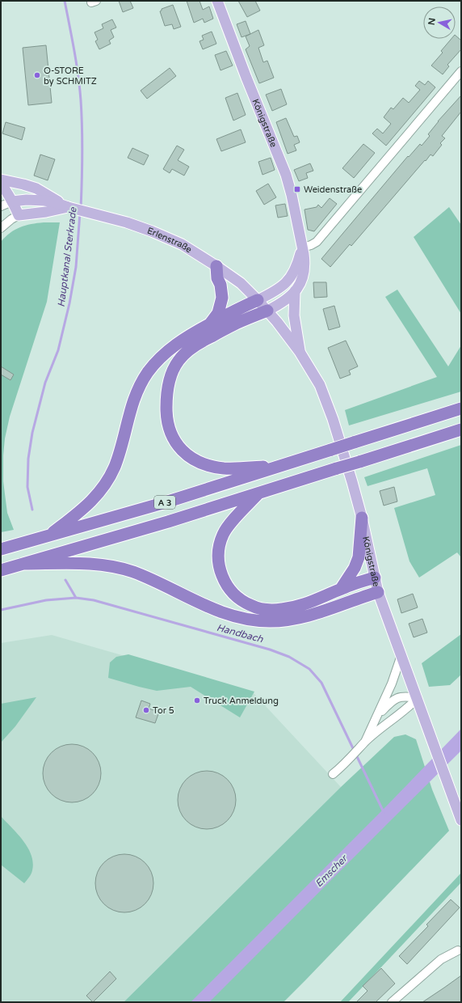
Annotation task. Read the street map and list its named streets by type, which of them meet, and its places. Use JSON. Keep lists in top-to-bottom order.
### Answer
{
  "streets": {
    "highway": ["A 3"],
    "main road": ["Königstraße", "Erlenstraße"]
  },
  "crossings": [
    ["Königstraße", "Erlenstraße"]
  ],
  "water": ["Hauptkanal Sterkrade", "Handbach", "Emscher"],
  "places": {
    "other": ["O-STORE by SCHMITZ", "Truck Anmeldung", "Tor 5"],
    "transit": ["Weidenstraße"]
  },
  "north": "left"
}
